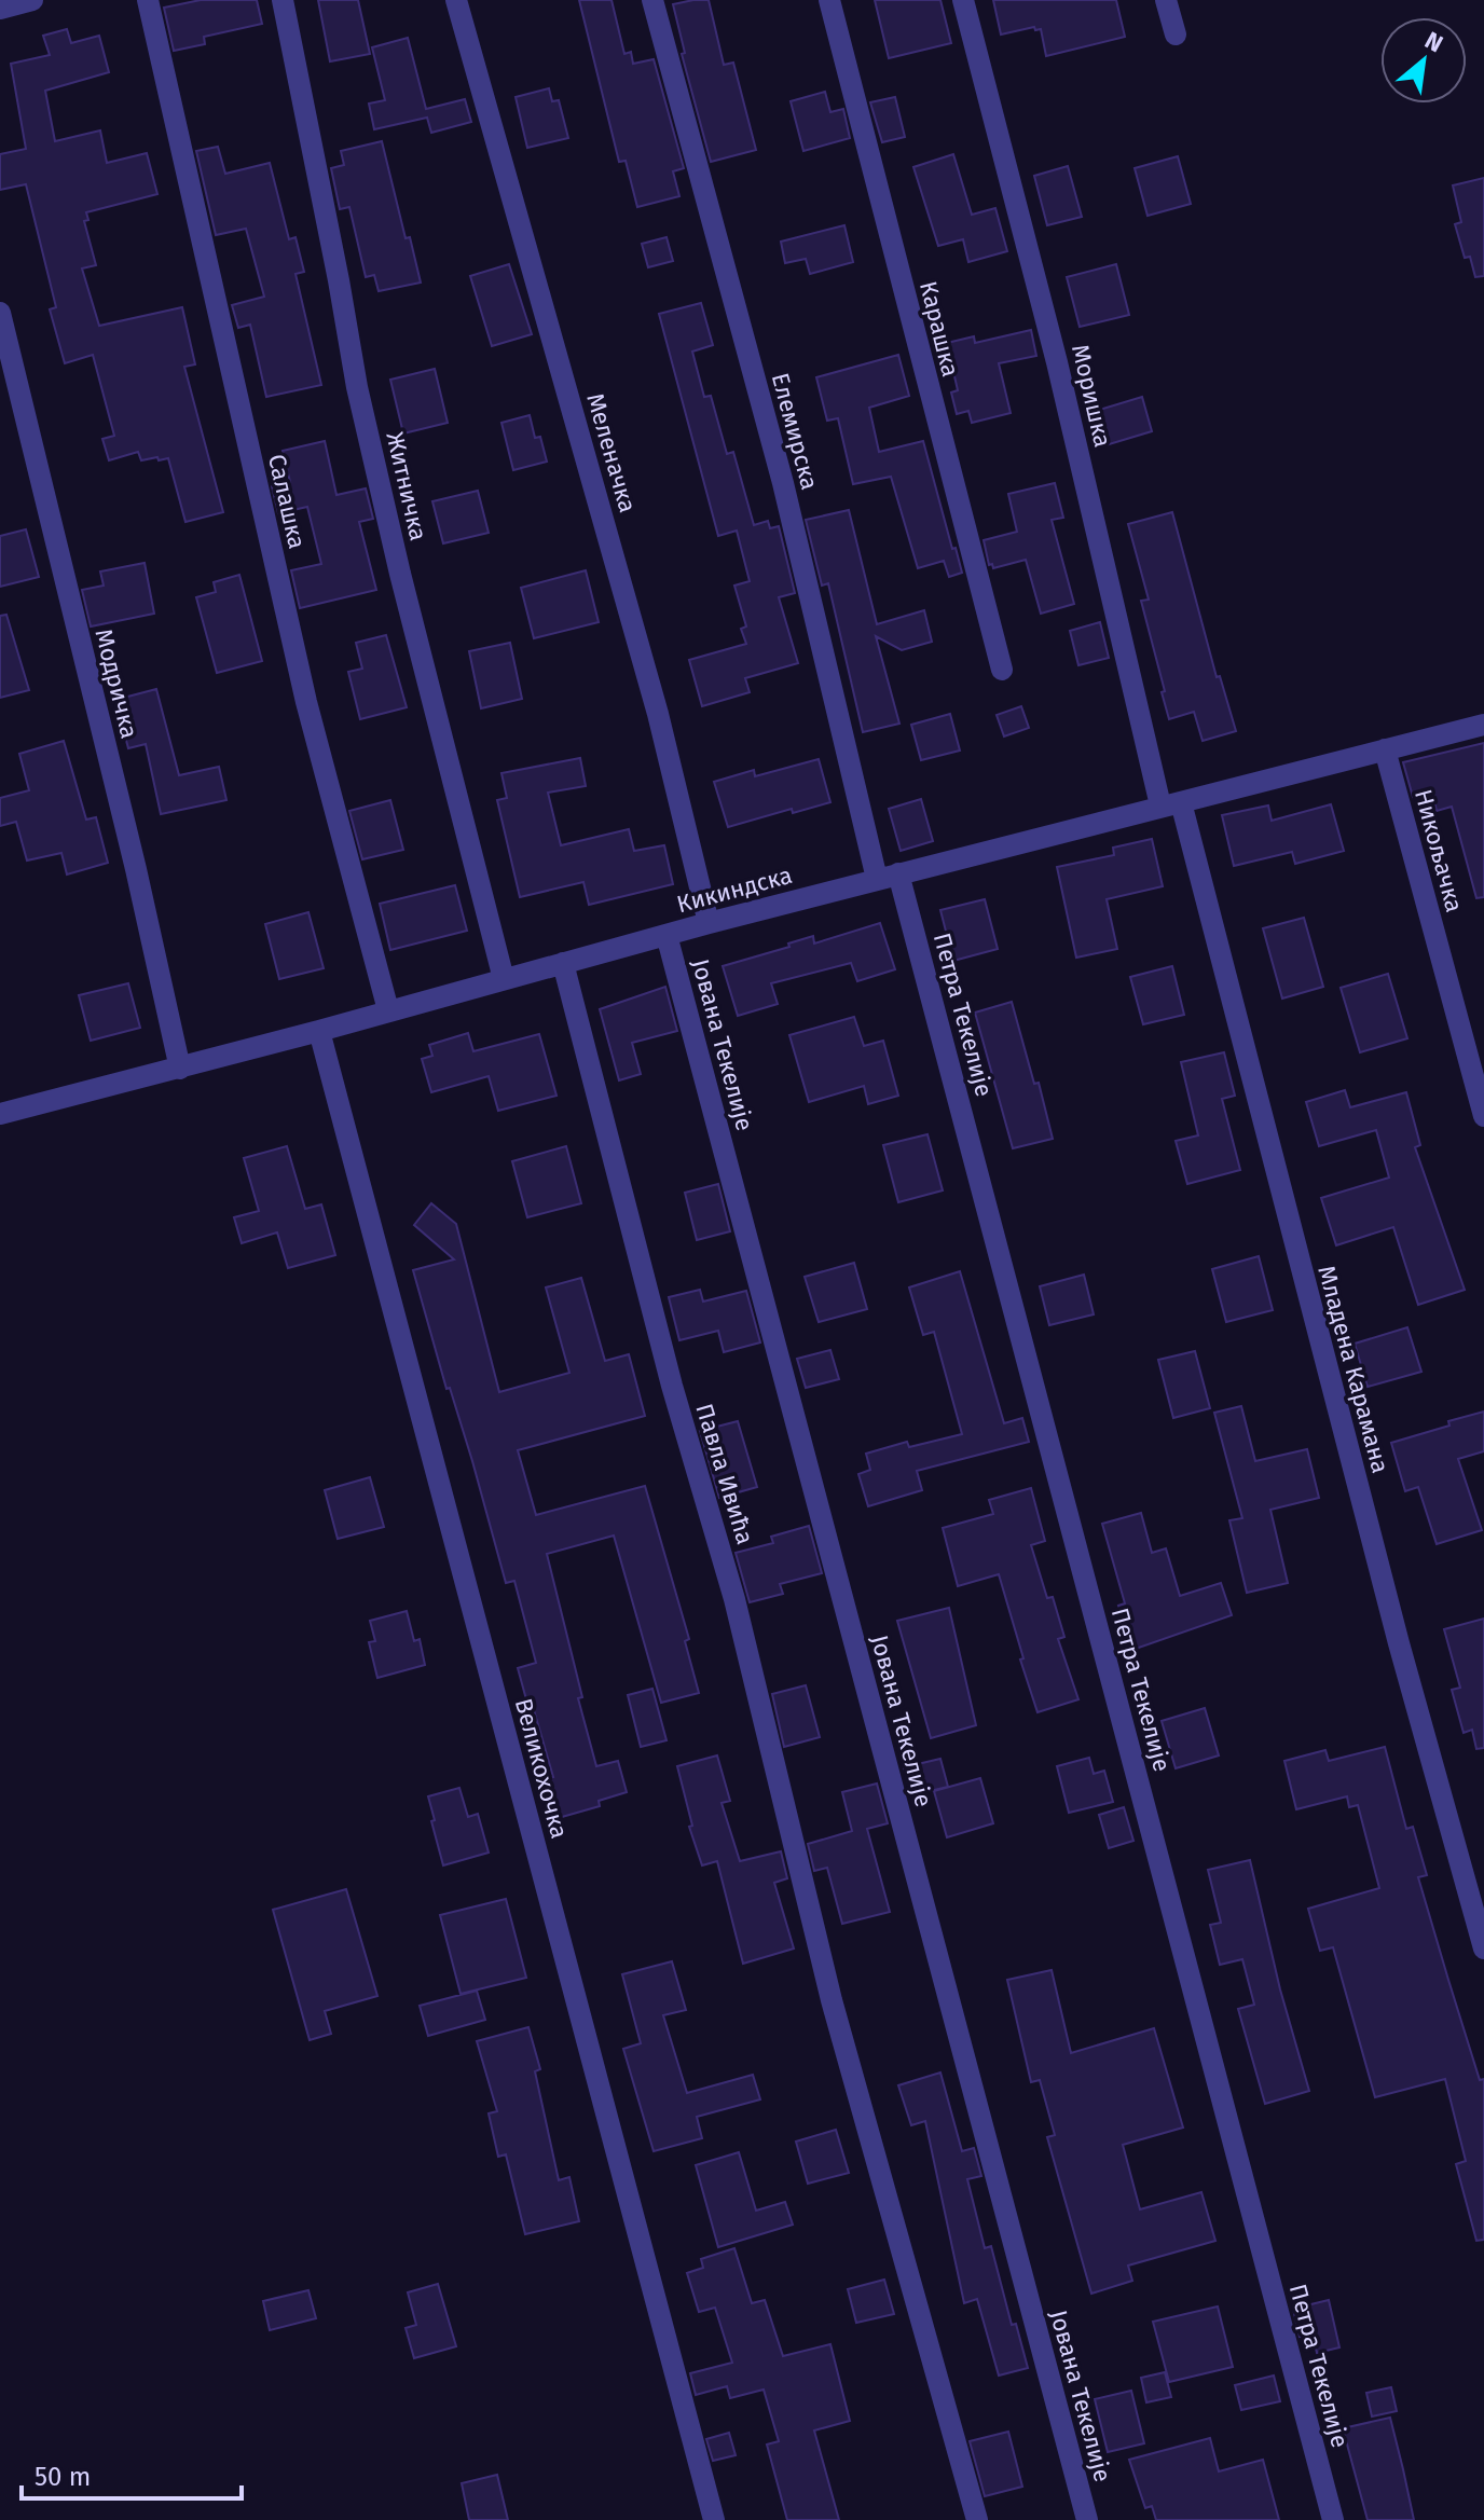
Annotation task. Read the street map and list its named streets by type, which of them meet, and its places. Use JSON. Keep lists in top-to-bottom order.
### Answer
{
  "streets": {
    "street": [
      "Карашка",
      "Моришка",
      "Елемирска",
      "Меленачка",
      "Житничка",
      "Салашка",
      "Модричка",
      "Никољачка",
      "Кикиндска",
      "Петра Текелије",
      "Јована Текелије",
      "Младена Карамана",
      "Павла Ивића",
      "Великохочка"
    ]
  },
  "crossings": [
    ["Моришка", "Кикиндска"],
    ["Моришка", "Младена Карамана"],
    ["Елемирска", "Кикиндска"],
    ["Елемирска", "Петра Текелије"],
    ["Меленачка", "Кикиндска"],
    ["Житничка", "Кикиндска"],
    ["Салашка", "Кикиндска"],
    ["Модричка", "Кикиндска"],
    ["Никољачка", "Кикиндска"],
    ["Кикиндска", "Петра Текелије"],
    ["Кикиндска", "Јована Текелије"],
    ["Кикиндска", "Младена Карамана"],
    ["Кикиндска", "Павла Ивића"],
    ["Кикиндска", "Великохочка"]
  ],
  "scale_bar": "50 m",
  "north": "top right"
}
